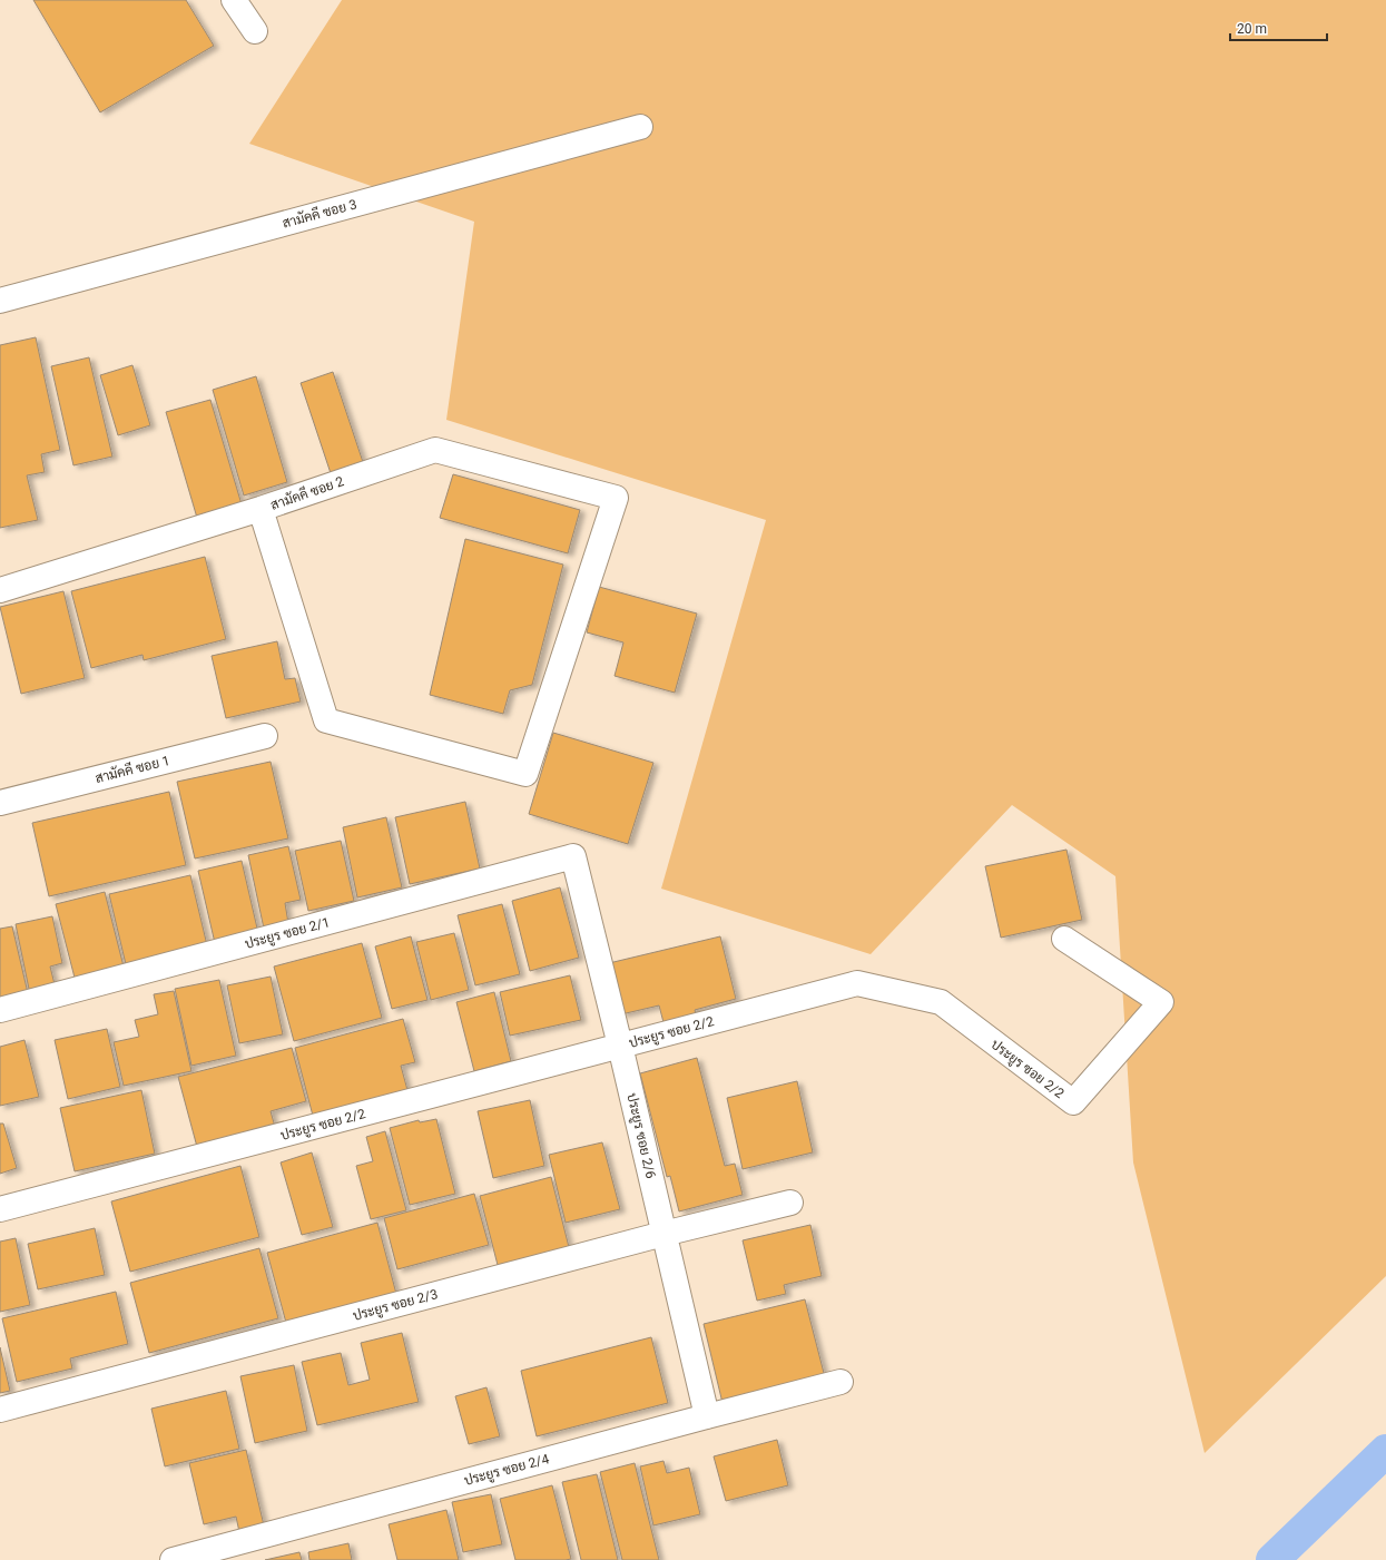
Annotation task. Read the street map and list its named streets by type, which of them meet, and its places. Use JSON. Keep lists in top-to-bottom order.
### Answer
{
  "streets": {
    "street": [
      "สามัคคี ซอย 3",
      "สามัคคี ซอย 2",
      "สามัคคี ซอย 1",
      "ประยูร ซอย 2/1",
      "ประยูร ซอย 2/2",
      "ประยูร ซอย 2/6",
      "ประยูร ซอย 2/3",
      "ประยูร ซอย 2/4"
    ]
  },
  "crossings": [
    ["ประยูร ซอย 2/1", "ประยูร ซอย 2/6"],
    ["ประยูร ซอย 2/2", "ประยูร ซอย 2/6"],
    ["ประยูร ซอย 2/6", "ประยูร ซอย 2/3"],
    ["ประยูร ซอย 2/6", "ประยูร ซอย 2/4"]
  ],
  "scale_bar": "20 m"
}
